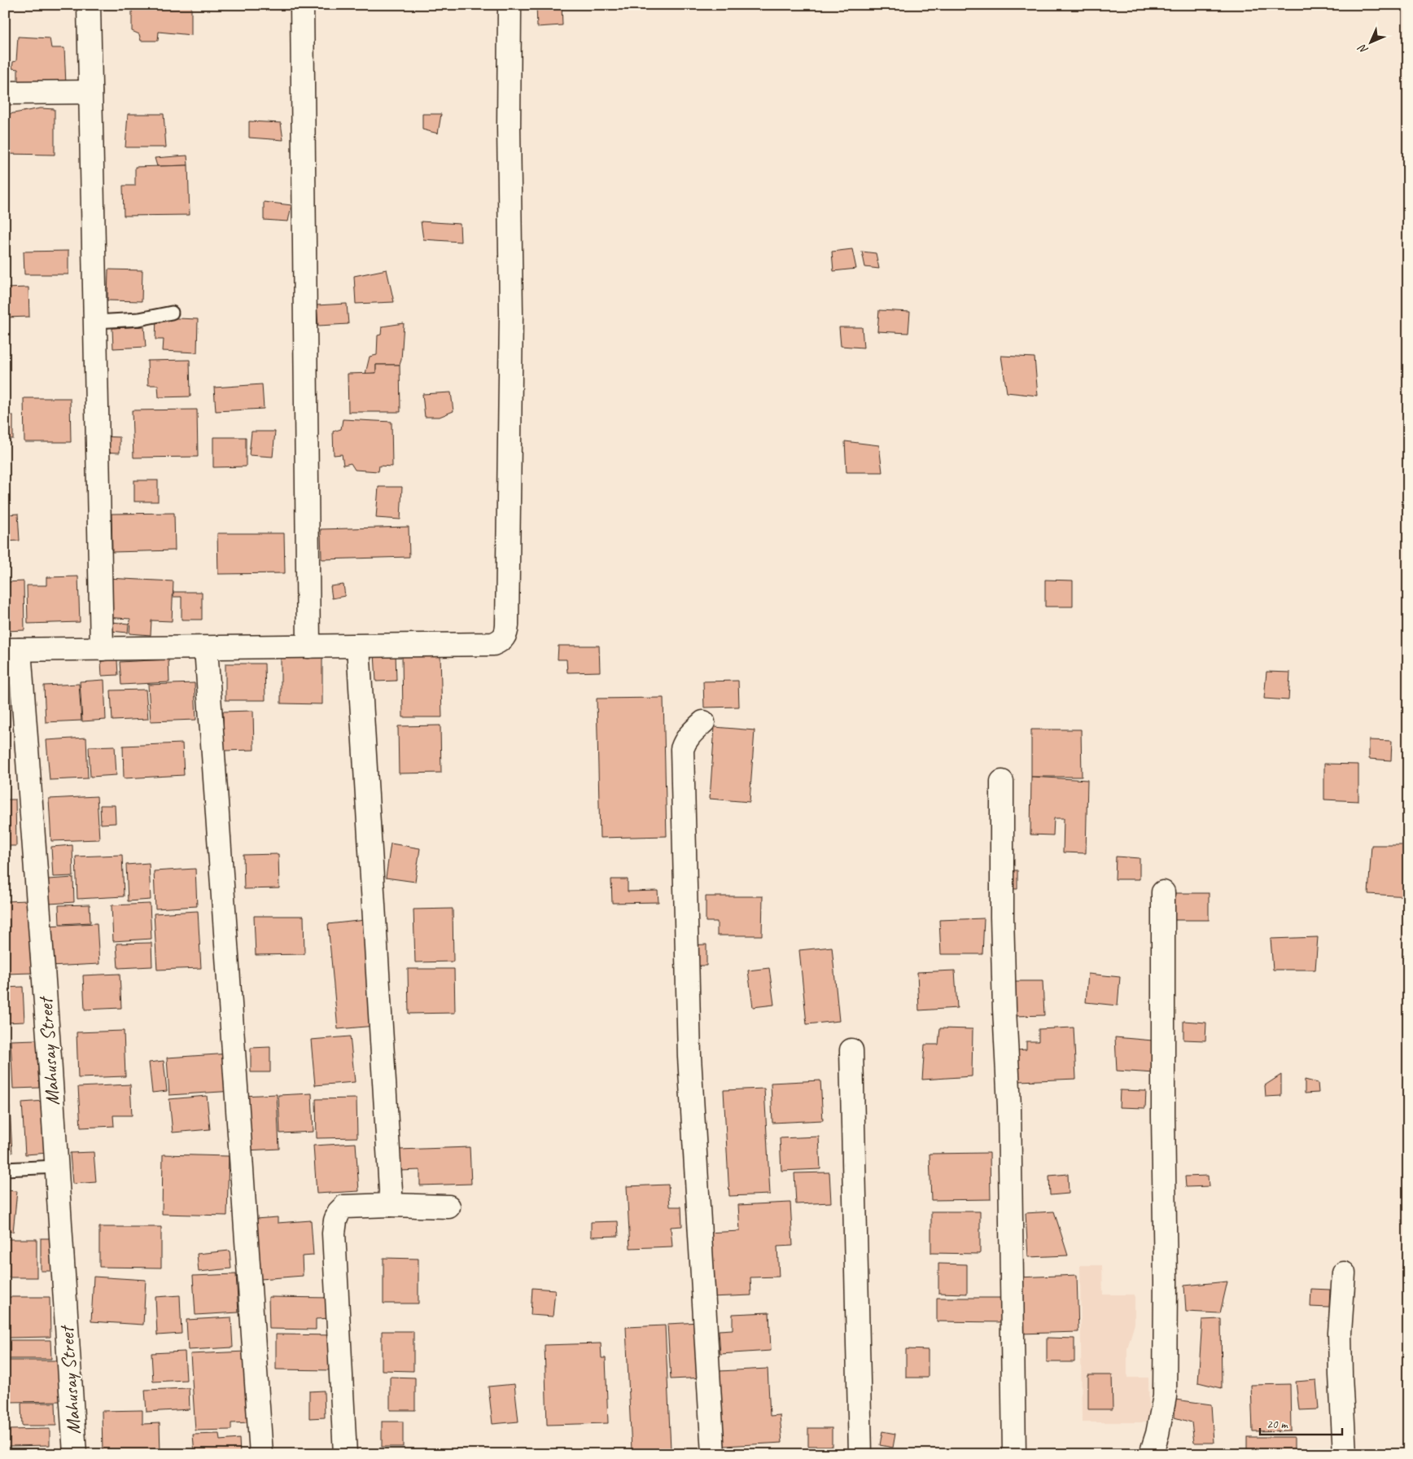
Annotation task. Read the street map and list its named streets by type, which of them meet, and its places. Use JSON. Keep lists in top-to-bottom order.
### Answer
{
  "streets": {
    "street": ["Mahusay Street"]
  },
  "scale_bar": "20 m",
  "north": "bottom left"
}
